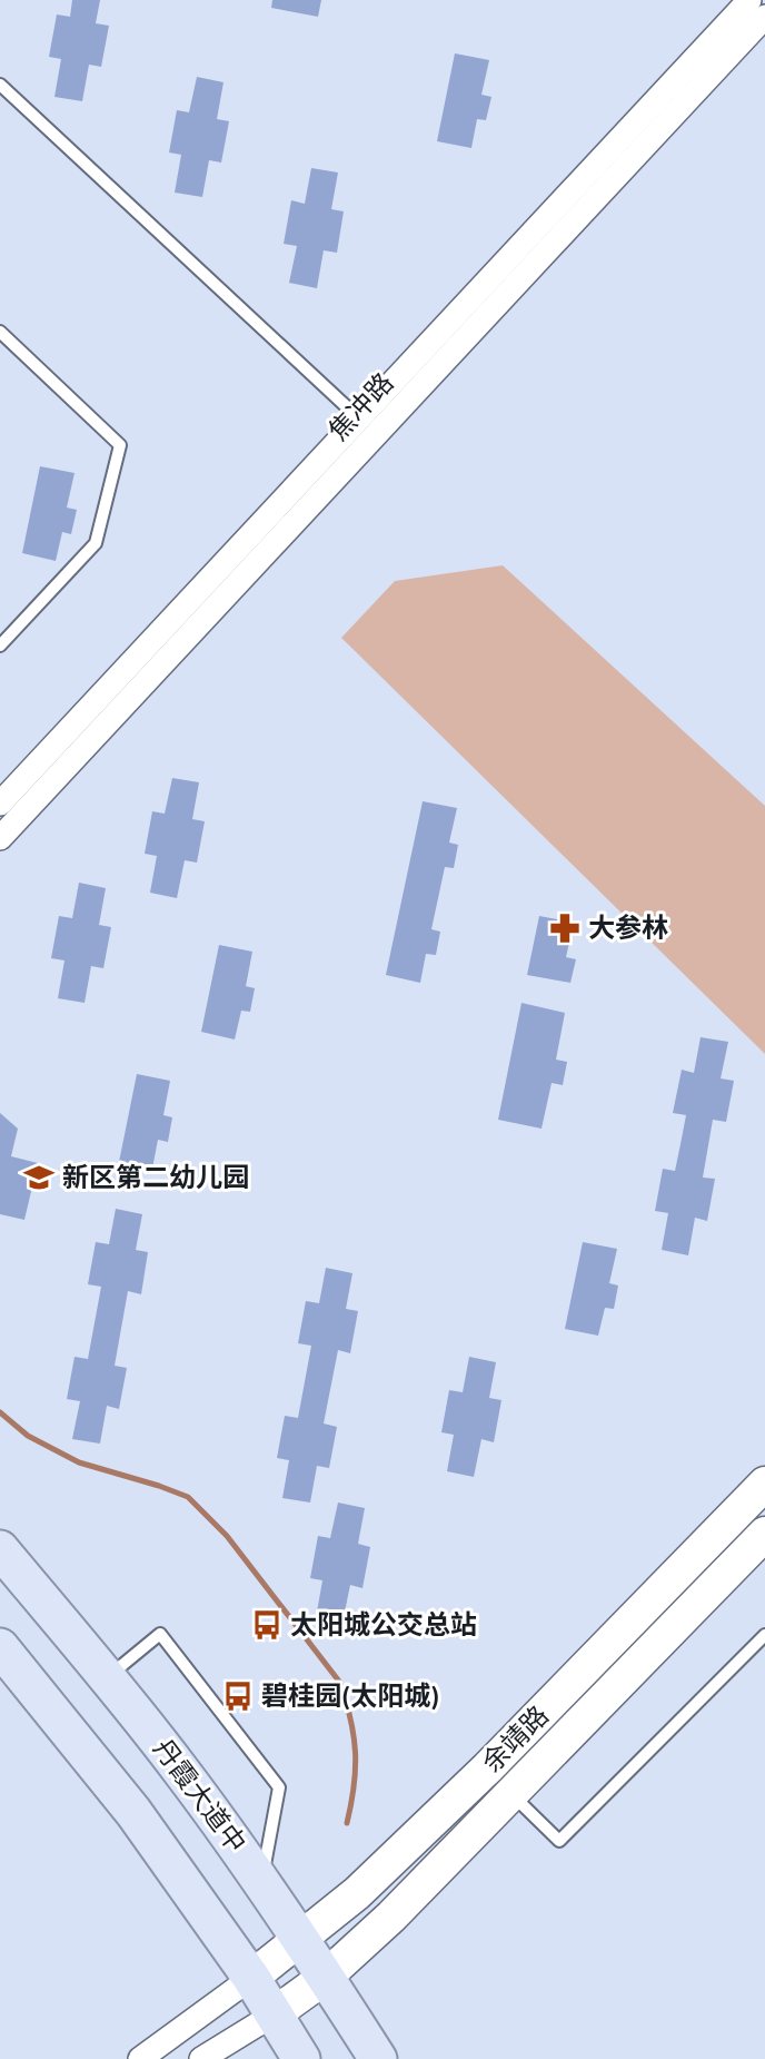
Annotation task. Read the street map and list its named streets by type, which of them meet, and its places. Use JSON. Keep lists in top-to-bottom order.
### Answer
{
  "streets": {
    "main road": ["余靖路", "丹霞大道中"],
    "street": ["焦冲路"]
  },
  "crossings": [
    ["余靖路", "丹霞大道中"]
  ],
  "places": {
    "pharmacy": ["大参林"],
    "school or university": ["新区第二幼儿园"],
    "bus stop": ["太阳城公交总站", "碧桂园(太阳城)"]
  }
}
